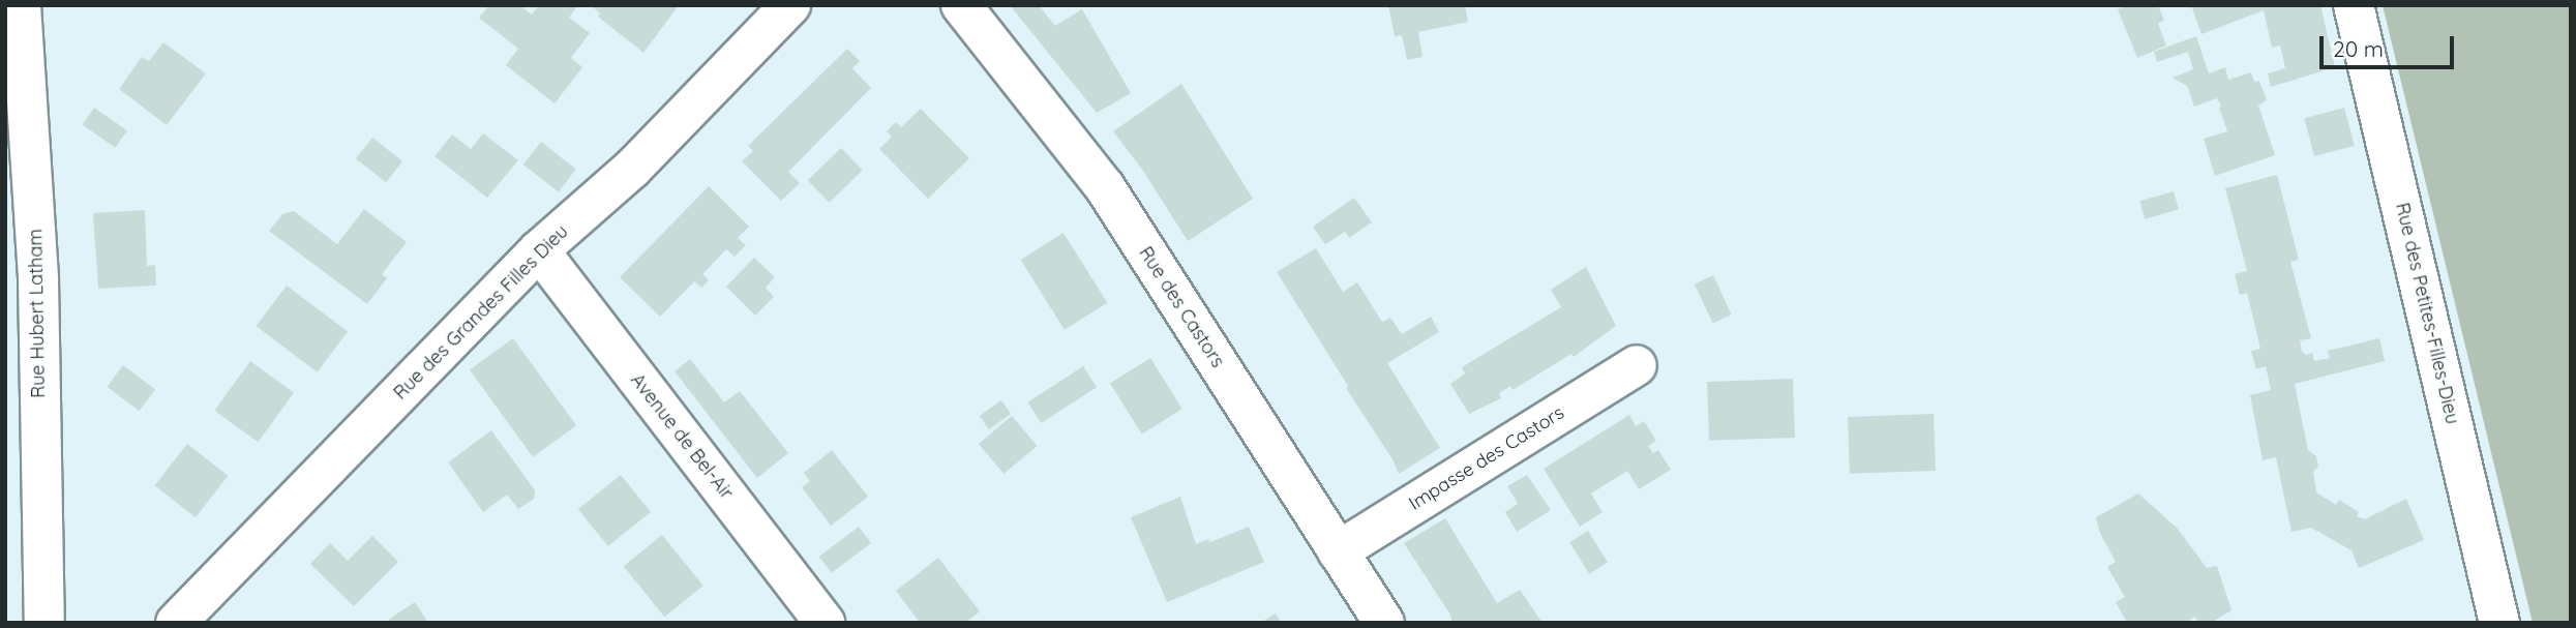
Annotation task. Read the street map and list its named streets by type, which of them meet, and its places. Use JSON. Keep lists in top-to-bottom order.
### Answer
{
  "streets": {
    "street": [
      "Rue des Castors",
      "Rue des Grandes Filles Dieu",
      "Rue Hubert Latham",
      "Rue des Petites-Filles-Dieu",
      "Avenue de Bel-Air",
      "Impasse des Castors"
    ]
  },
  "crossings": [
    ["Rue des Castors", "Impasse des Castors"],
    ["Rue des Grandes Filles Dieu", "Avenue de Bel-Air"]
  ],
  "scale_bar": "20 m"
}
